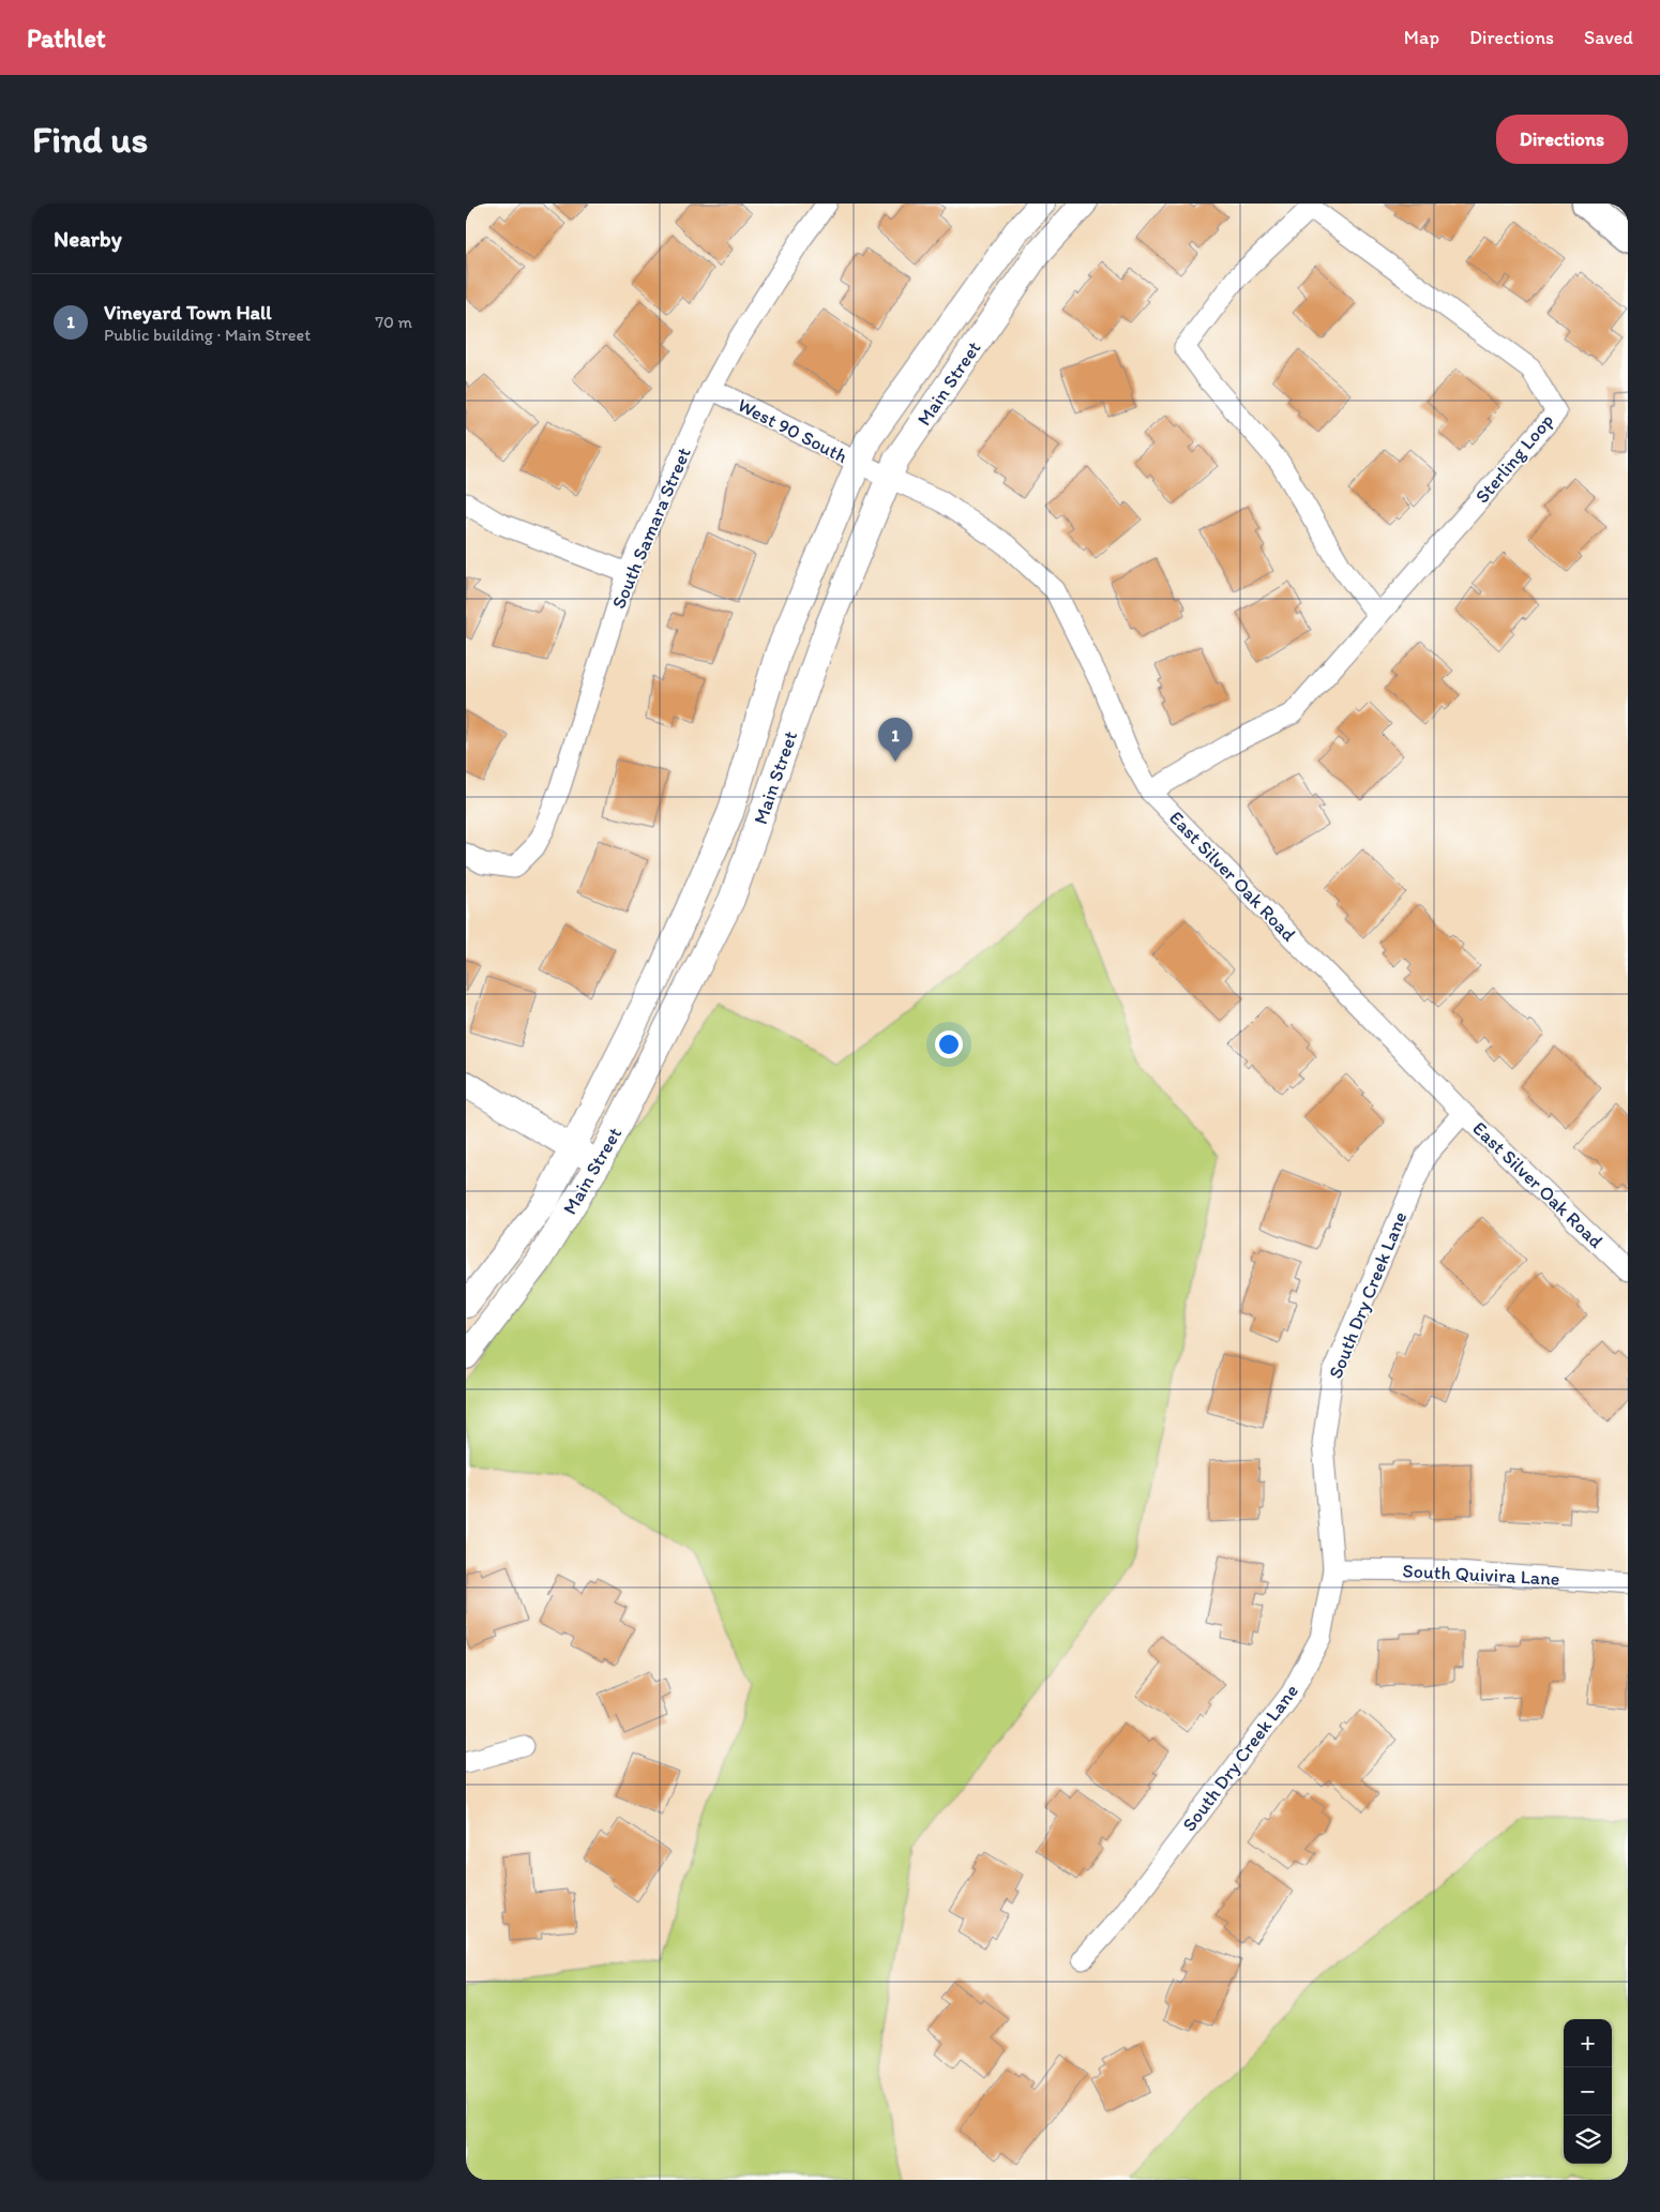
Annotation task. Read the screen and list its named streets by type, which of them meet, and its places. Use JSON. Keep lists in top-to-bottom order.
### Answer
{
  "streets": {
    "street": [
      "Main Street",
      "West 90 South",
      "Sterling Loop",
      "South Samara Street",
      "East Silver Oak Road",
      "South Dry Creek Lane",
      "South Quivira Lane"
    ]
  },
  "crossings": [
    ["Main Street", "West 90 South"],
    ["Main Street", "East Silver Oak Road"],
    ["West 90 South", "South Samara Street"],
    ["West 90 South", "East Silver Oak Road"],
    ["East Silver Oak Road", "South Dry Creek Lane"],
    ["South Dry Creek Lane", "South Quivira Lane"]
  ],
  "page": {
    "header": "Pathlet",
    "nav": ["Map", "Directions", "Saved"],
    "buttons": "Directions",
    "title": "Find us",
    "heading": "Nearby",
    "list": [
      {
        "mark": "1",
        "name": "Vineyard Town Hall",
        "note": "Public building · Main Street",
        "value": "70 m"
      }
    ],
    "pins": "1",
    "map_buttons": ["+", "−"]
  }
}
